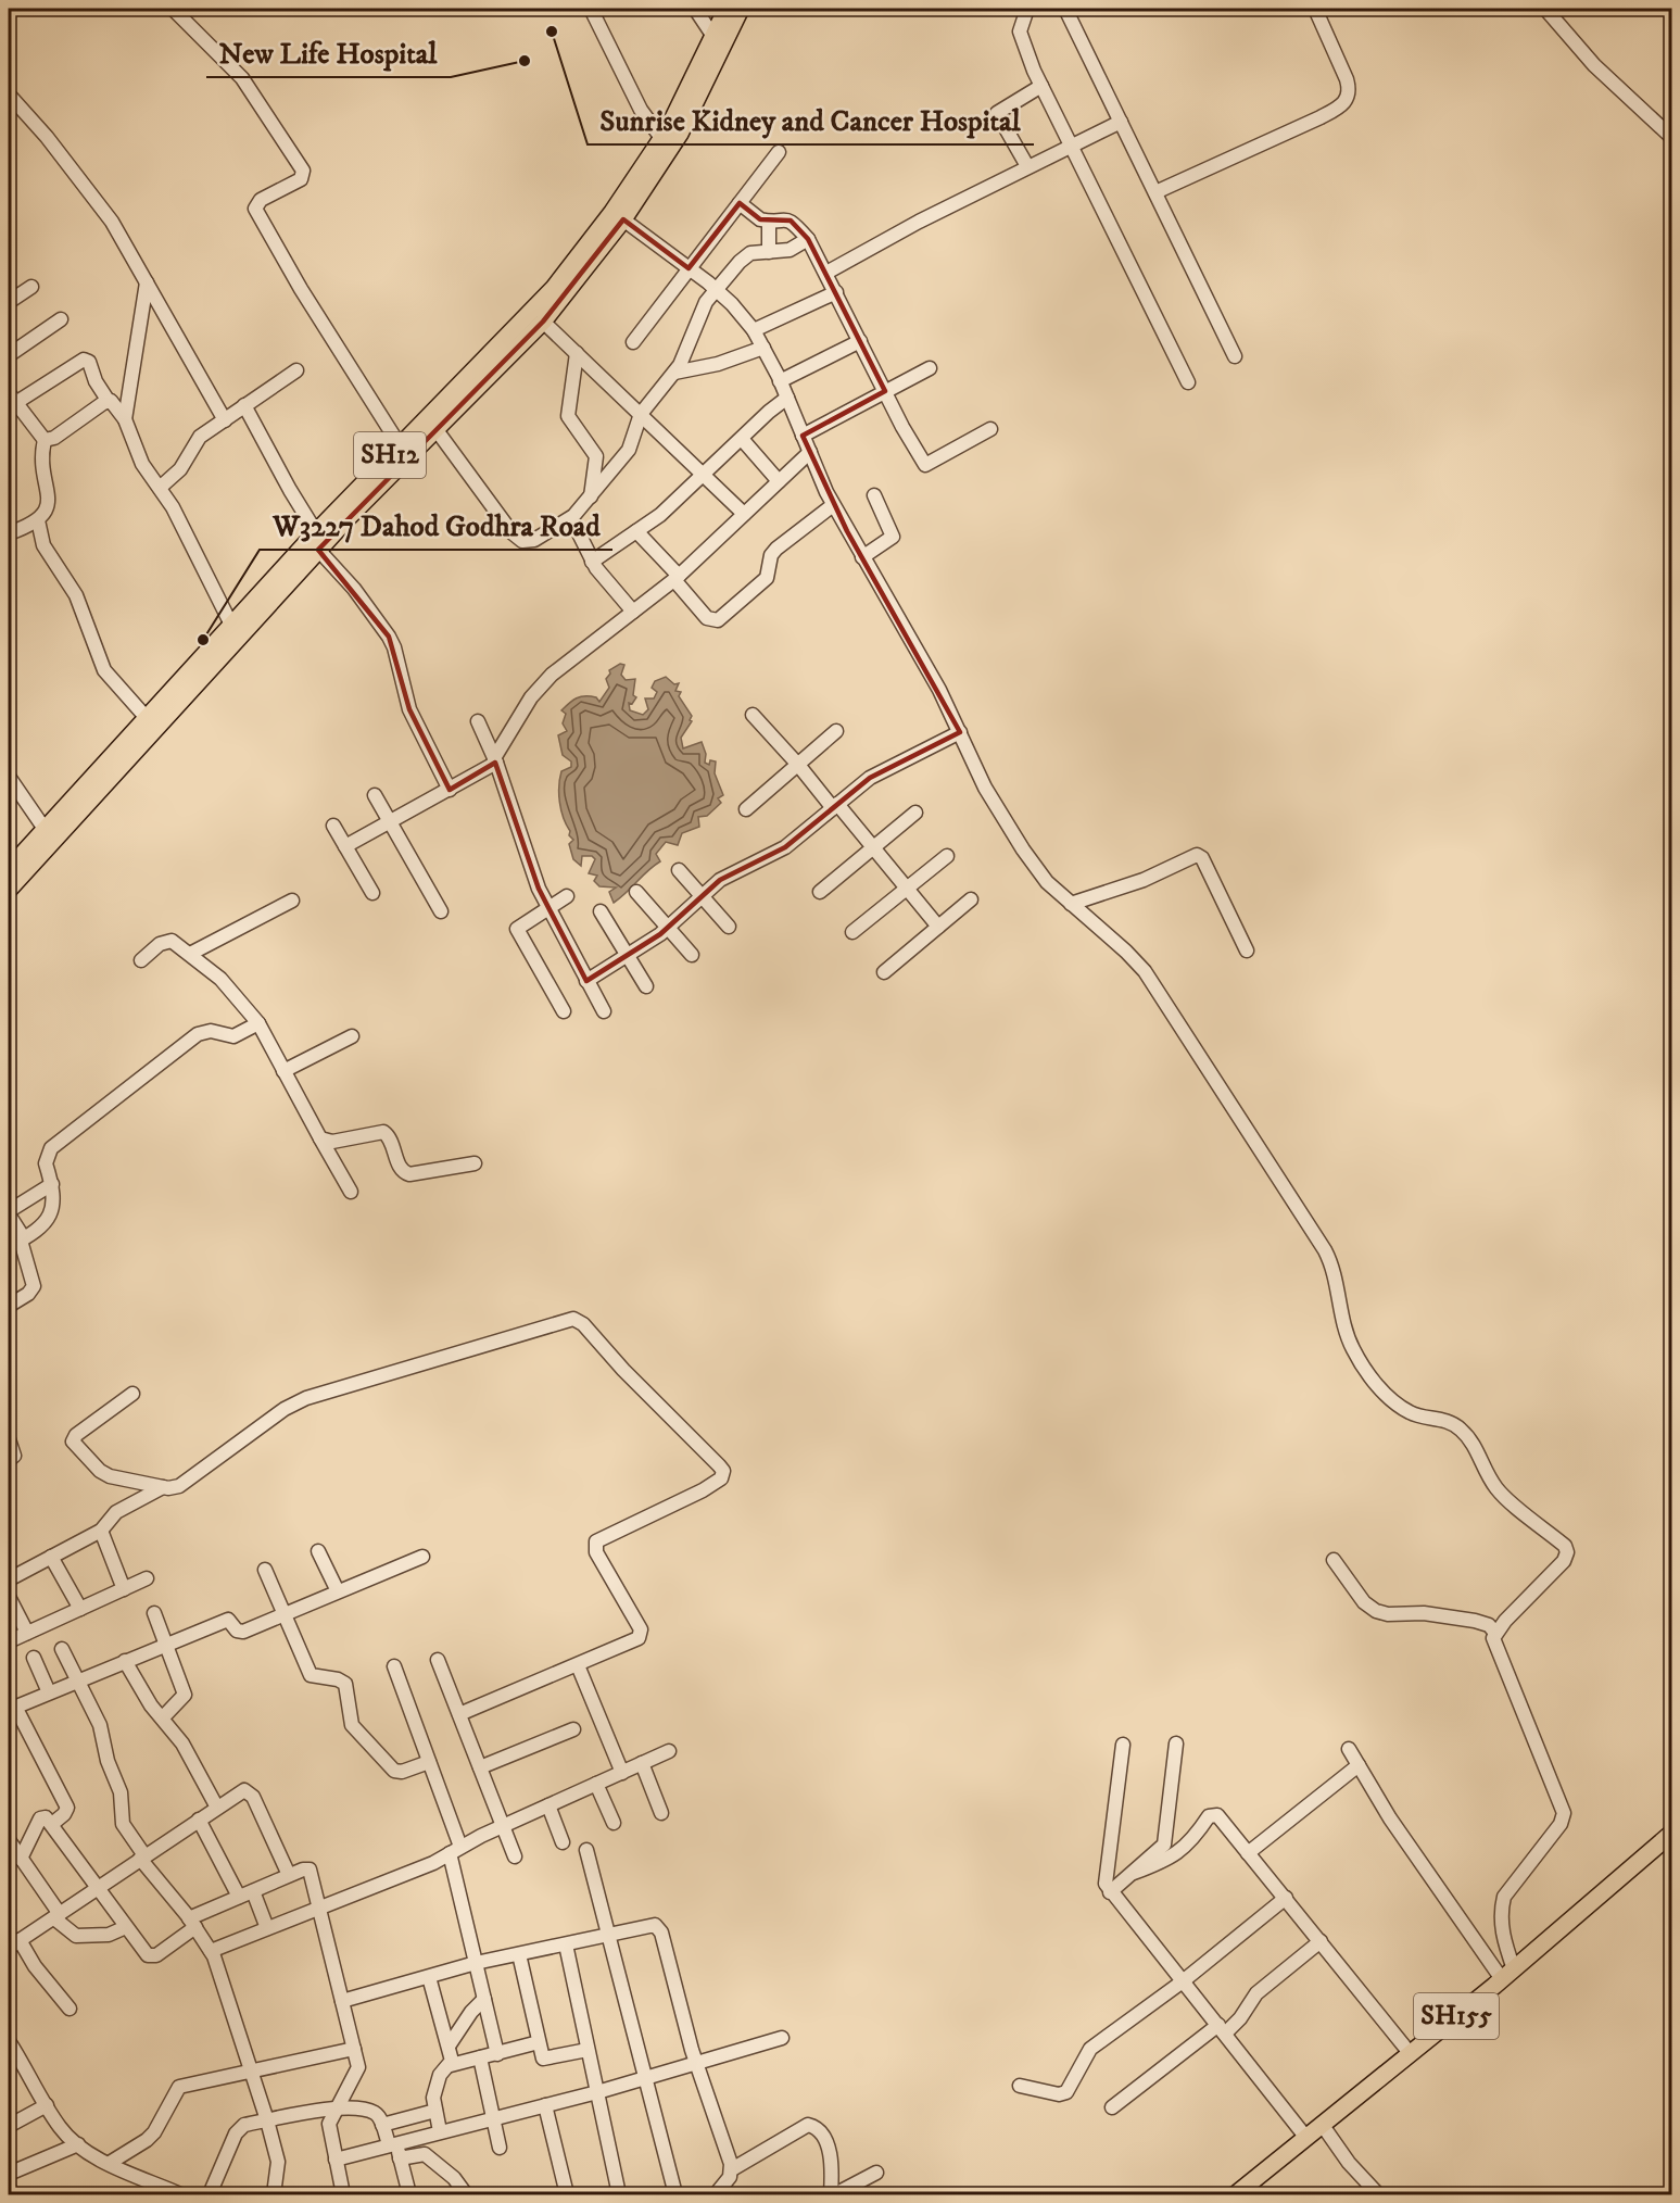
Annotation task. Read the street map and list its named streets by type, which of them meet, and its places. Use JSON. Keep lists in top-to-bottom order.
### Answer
{
  "streets": {
    "main road": ["SH12", "SH155"]
  },
  "places": ["Sunrise Kidney and Cancer Hospital", "New Life Hospital", "W3227 Dahod Godhra Road"]
}
